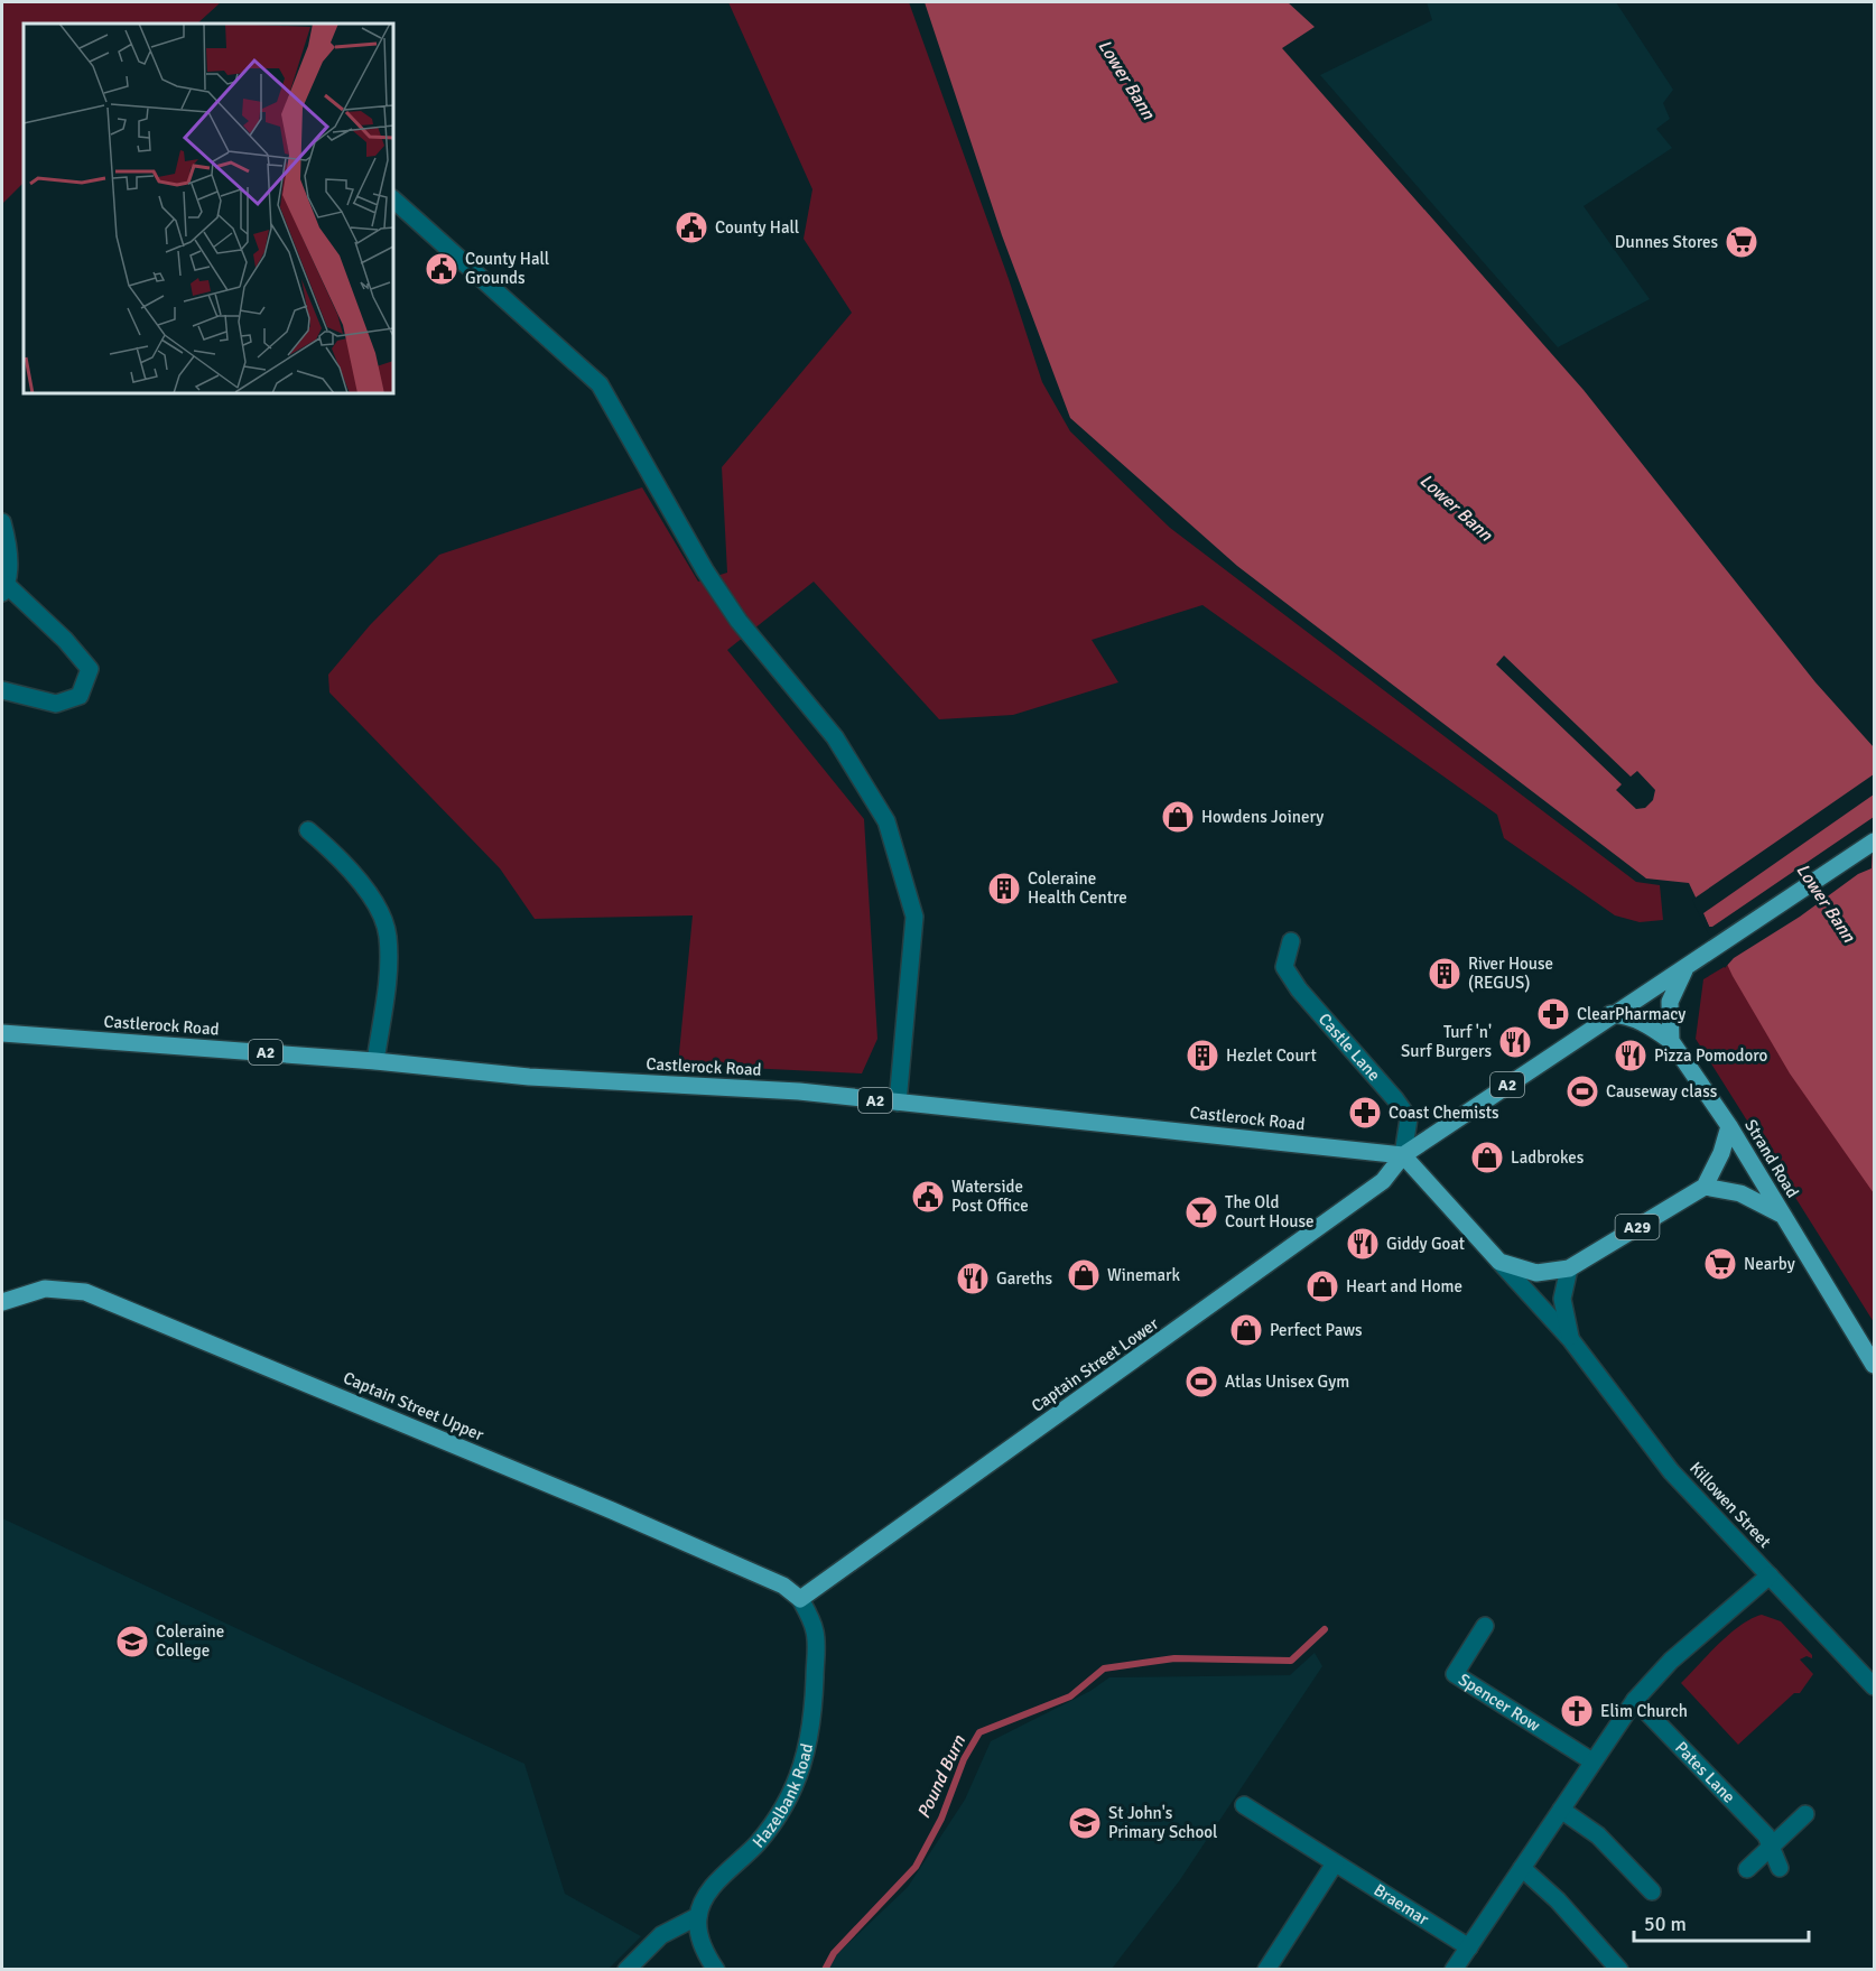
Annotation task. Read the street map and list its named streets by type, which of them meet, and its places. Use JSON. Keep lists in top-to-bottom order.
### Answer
{
  "streets": {
    "main road": [
      "Castlerock Road",
      "A2",
      "Strand Road",
      "A29",
      "Captain Street Lower",
      "Captain Street Upper",
      "Killowen Street"
    ],
    "street": [
      "Castle Lane",
      "Spencer Row",
      "Pates Lane",
      "Hazelbank Road",
      "Braemar"
    ]
  },
  "crossings": [
    ["Castlerock Road", "Castle Lane"],
    ["Castlerock Road", "A2"],
    ["Castlerock Road", "Captain Street Lower"],
    ["Castlerock Road", "Killowen Street"],
    ["Castle Lane", "A2"],
    ["Castle Lane", "Captain Street Lower"],
    ["Castle Lane", "Killowen Street"],
    ["A2", "Captain Street Lower"],
    ["A2", "Killowen Street"],
    ["A29", "Killowen Street"],
    ["Captain Street Lower", "Captain Street Upper"],
    ["Captain Street Lower", "Killowen Street"],
    ["Captain Street Lower", "Hazelbank Road"],
    ["Captain Street Upper", "Hazelbank Road"]
  ],
  "water": ["Lower Bann", "Pound Burn"],
  "places": {
    "public building": ["County Hall", "County Hall Grounds", "Waterside Post Office"],
    "supermarket": ["Dunnes Stores", "Nearby"],
    "shop": [
      "Howdens Joinery",
      "Ladbrokes",
      "Winemark",
      "Heart and Home",
      "Perfect Paws"
    ],
    "building": ["Coleraine Health Centre", "River House (REGUS)", "Hezlet Court"],
    "pharmacy": ["ClearPharmacy", "Coast Chemists"],
    "restaurant": [
      "Turf 'n' Surf Burgers",
      "Pizza Pomodoro",
      "Giddy Goat",
      "Gareths"
    ],
    "sports": ["Causeway class", "Atlas Unisex Gym"],
    "bar": ["The Old Court House"],
    "school or university": ["Coleraine College", "St John's Primary School"],
    "church": ["Elim Church"]
  },
  "scale_bar": "50 m"
}
